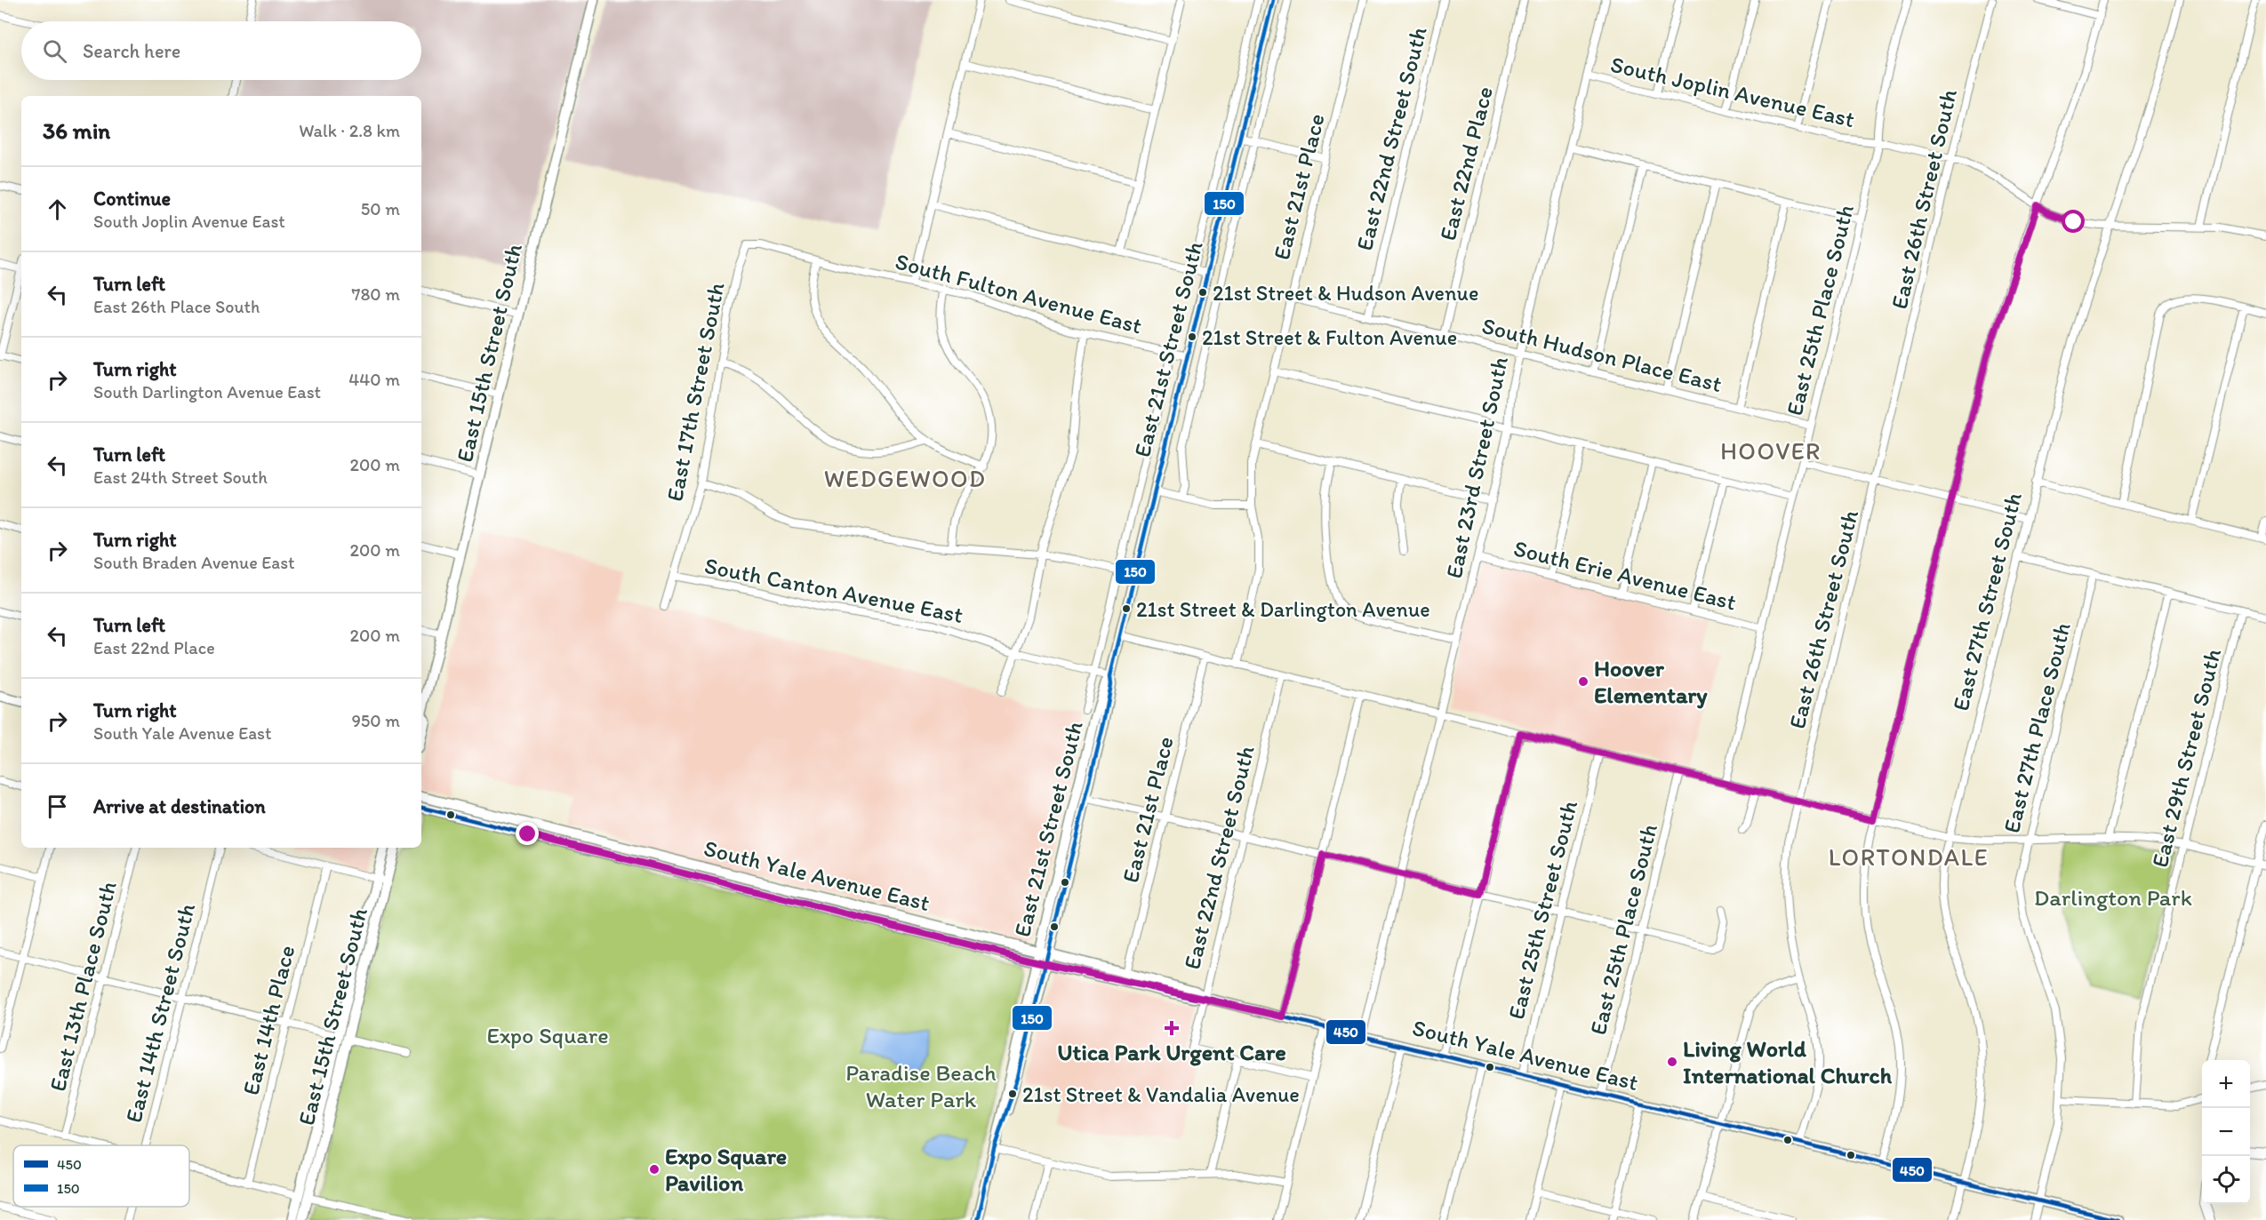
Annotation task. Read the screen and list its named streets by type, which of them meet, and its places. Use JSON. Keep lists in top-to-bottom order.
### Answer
{
  "streets": {
    "main road": ["East 21st Street South", "East 15th Street South", "South Yale Avenue East"],
    "street": [
      "South Joplin Avenue East",
      "East 22nd Street South",
      "East 22nd Place",
      "East 21st Place",
      "East 26th Street South",
      "South Fulton Avenue East",
      "East 25th Place South",
      "South Hudson Place East",
      "East 17th Street South",
      "East 23rd Street South",
      "South Erie Avenue East",
      "South Canton Avenue East",
      "East 27th Street South",
      "East 27th Place South",
      "East 29th Street South",
      "East 25th Street South",
      "East 13th Place South",
      "East 14th Street South",
      "East 14th Place"
    ]
  },
  "crossings": [
    ["South Joplin Avenue East", "East 26th Street South"],
    ["South Joplin Avenue East", "East 25th Place South"],
    ["South Joplin Avenue East", "East 23rd Street South"],
    ["South Joplin Avenue East", "East 27th Street South"],
    ["East 22nd Street South", "South Hudson Place East"],
    ["East 22nd Street South", "South Yale Avenue East"],
    ["East 22nd Place", "South Hudson Place East"],
    ["East 21st Place", "South Hudson Place East"],
    ["East 21st Place", "South Yale Avenue East"],
    ["East 26th Street South", "South Yale Avenue East"],
    ["South Fulton Avenue East", "East 21st Street South"],
    ["South Fulton Avenue East", "East 17th Street South"],
    ["East 25th Place South", "South Hudson Place East"],
    ["East 25th Place South", "South Erie Avenue East"],
    ["East 25th Place South", "South Yale Avenue East"],
    ["East 21st Street South", "South Canton Avenue East"],
    ["East 21st Street South", "South Yale Avenue East"],
    ["South Hudson Place East", "East 23rd Street South"],
    ["East 17th Street South", "South Canton Avenue East"],
    ["East 23rd Street South", "South Erie Avenue East"],
    ["East 23rd Street South", "South Yale Avenue East"],
    ["East 27th Street South", "South Yale Avenue East"],
    ["East 27th Place South", "South Yale Avenue East"],
    ["South Yale Avenue East", "East 25th Street South"]
  ],
  "districts": ["HOOVER", "WEDGEWOOD", "LORTONDALE"],
  "parks": ["Darlington Park", "Expo Square", "Paradise Beach Water Park"],
  "places": {
    "other": [
      "21st Street & Hudson Avenue",
      "21st Street & Fulton Avenue",
      "21st Street & Darlington Avenue",
      "Hoover Elementary",
      "Living World International Church",
      "21st Street & Vandalia Avenue",
      "Expo Square Pavilion"
    ],
    "health": ["Utica Park Urgent Care"]
  },
  "lines": ["transit line 150", "transit line 450"],
  "legend": ["450", "150"],
  "page": {
    "search": "Search here",
    "heading": ["36 min", "Walk · 2.8 km"],
    "list": [
      ["Continue", "South Joplin Avenue East", "50 m"],
      ["Turn left", "East 26th Place South", "780 m"],
      ["Turn right", "South Darlington Avenue East", "440 m"],
      ["Turn left", "East 24th Street South", "200 m"],
      ["Turn right", "South Braden Avenue East", "200 m"],
      ["Turn left", "East 22nd Place", "200 m"],
      ["Turn right", "South Yale Avenue East", "950 m"],
      "Arrive at destination"
    ],
    "map_buttons": ["+", "−"]
  }
}
